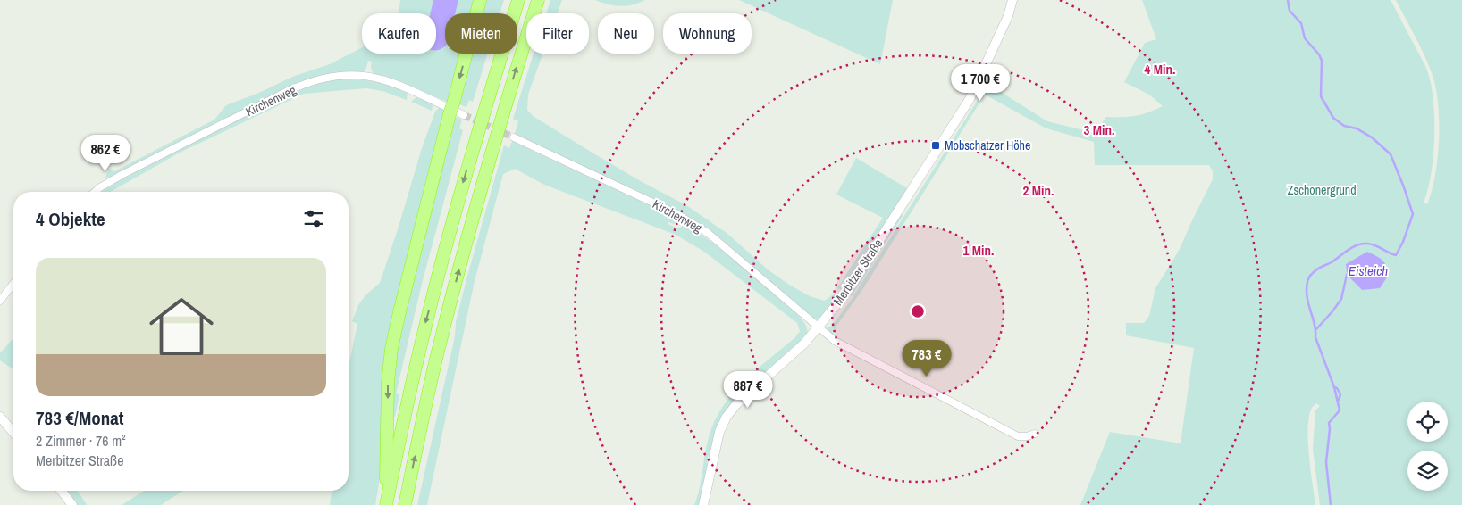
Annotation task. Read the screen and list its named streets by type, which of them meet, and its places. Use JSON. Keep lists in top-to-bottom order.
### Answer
{
  "streets": {
    "street": ["Kirchenweg", "Merbitzer Straße"]
  },
  "crossings": [
    ["Kirchenweg", "Merbitzer Straße"]
  ],
  "water": ["Eisteich"],
  "parks": ["Zschonergrund"],
  "places": {
    "transit": ["Mobschatzer Höhe"]
  },
  "page": {
    "chip": [
      "Kaufen",
      "Mieten",
      "Filter",
      "Neu",
      "Wohnung"
    ],
    "price": [
      "1 700 €",
      "862 €",
      "783 €",
      "887 €"
    ],
    "heading": "4 Objekte",
    "list": [
      {
        "name": "783 €/Monat",
        "note": "2 Zimmer · 76 m² · Merbitzer Straße"
      }
    ]
  },
  "rings": [
    "4 Min.",
    "3 Min.",
    "2 Min.",
    "1 Min."
  ]
}
